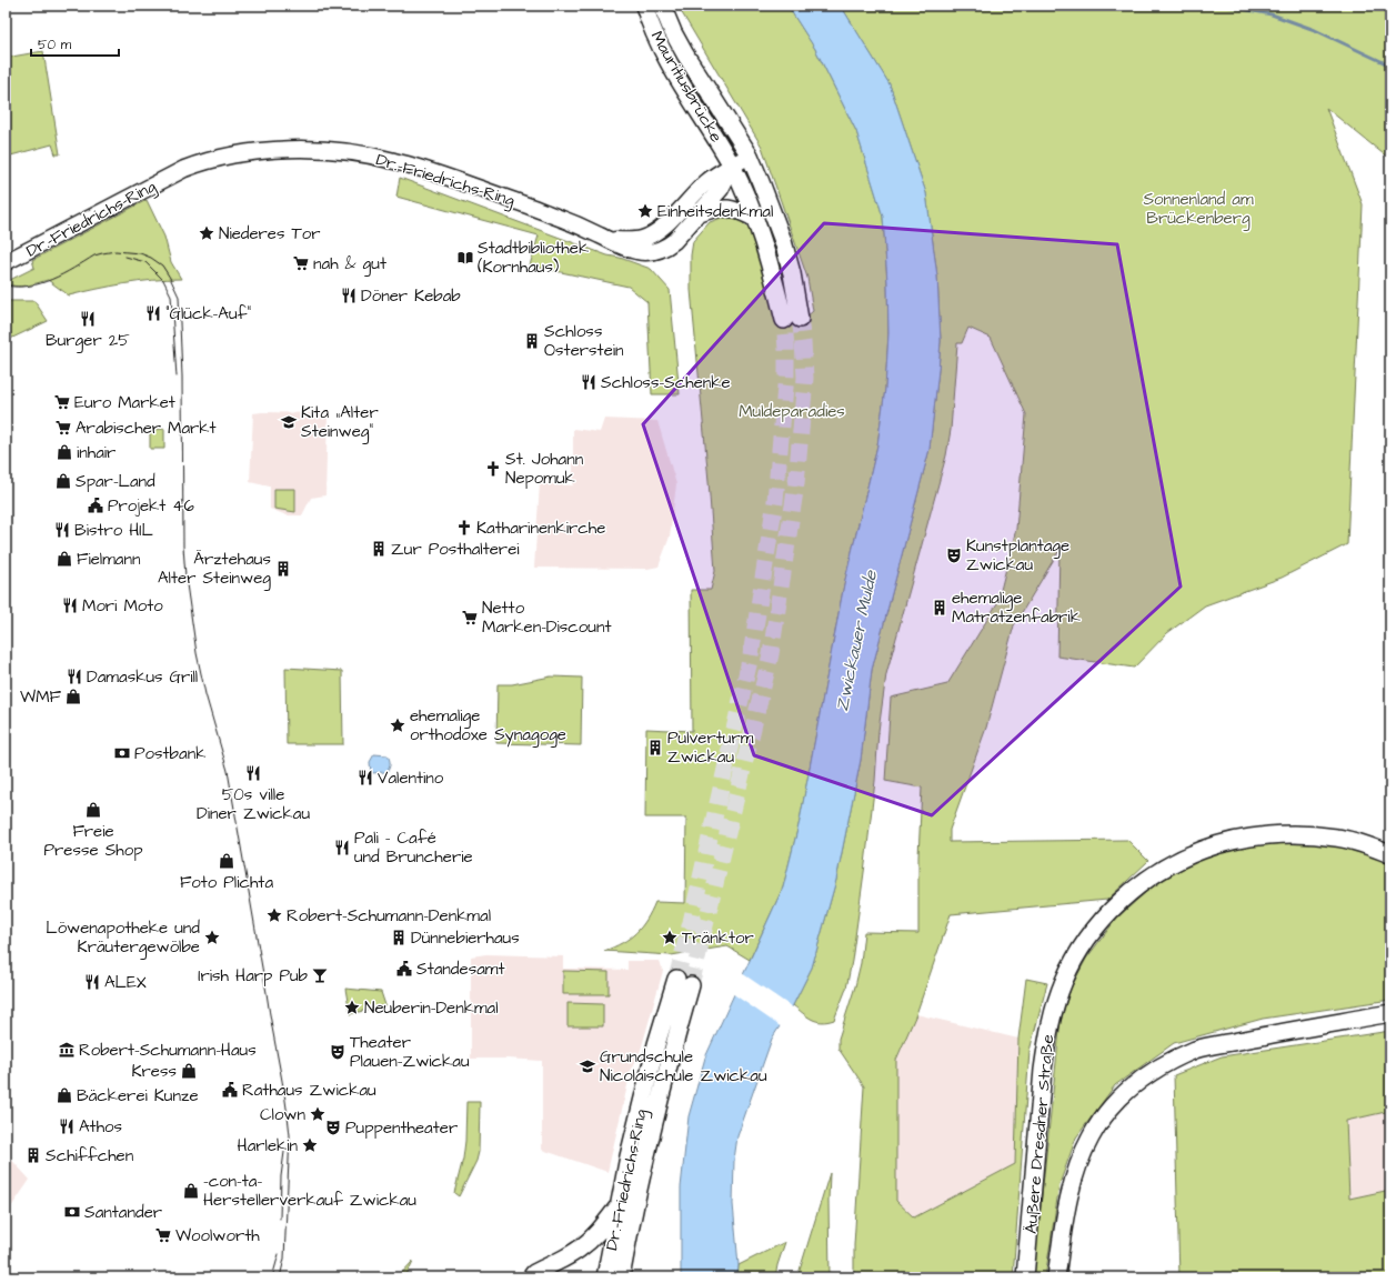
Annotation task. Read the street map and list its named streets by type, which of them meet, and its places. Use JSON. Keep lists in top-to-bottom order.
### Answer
{
  "streets": {
    "main road": ["Mauritiusbrücke", "Dr.-Friedrichs-Ring", "Äußere Dresdner Straße"]
  },
  "crossings": [
    ["Mauritiusbrücke", "Dr.-Friedrichs-Ring"]
  ],
  "water": ["Zwickauer Mulde"],
  "parks": ["Sonnenland am Brückenberg", "Muldeparadies"],
  "places": {
    "place": [
      "Einheitsdenkmal",
      "Niederes Tor",
      "ehemalige orthodoxe Synagoge",
      "Robert-Schumann-Denkmal",
      "Löwenapotheke und Kräutergewölbe",
      "Tränktor",
      "Neuberin-Denkmal",
      "Clown",
      "Harlekin"
    ],
    "library": ["Stadtbibliothek (Kornhaus)"],
    "supermarket": [
      "nah & gut",
      "Euro Market",
      "Arabischer Markt",
      "Netto Marken-Discount",
      "Woolworth"
    ],
    "restaurant": [
      "Döner Kebab",
      "\"Glück-Auf\"",
      "Burger 25",
      "Schloss-Schenke",
      "Bistro HIL",
      "Mori Moto",
      "Damaskus Grill",
      "50s ville Diner Zwickau",
      "Valentino",
      "Pali - Café und Bruncherie",
      "ALEX",
      "Athos"
    ],
    "building": [
      "Schloss Osterstein",
      "Zur Posthalterei",
      "Ärztehaus Alter Steinweg",
      "ehemalige Matratzenfabrik",
      "Pulverturm Zwickau",
      "Dünnebierhaus",
      "Schiffchen"
    ],
    "school or university": ["Kita „Alter Steinweg“", "Grundschule Nicolaischule Zwickau"],
    "shop": [
      "inhair",
      "Spar-Land",
      "Fielmann",
      "WMF",
      "Freie Presse Shop",
      "Foto Plichta",
      "Kress",
      "Bäckerei Kunze",
      "-con-ta- Herstellerverkauf Zwickau"
    ],
    "church": ["St. Johann Nepomuk", "Katharinenkirche"],
    "public building": ["Projekt 46", "Standesamt", "Rathaus Zwickau"],
    "theatre": ["Kunstplantage Zwickau", "Theater Plauen-Zwickau", "Puppentheater"],
    "bank": ["Postbank", "Santander"],
    "bar": ["Irish Harp Pub"],
    "museum": ["Robert-Schumann-Haus"]
  },
  "scale_bar": "50 m"
}
